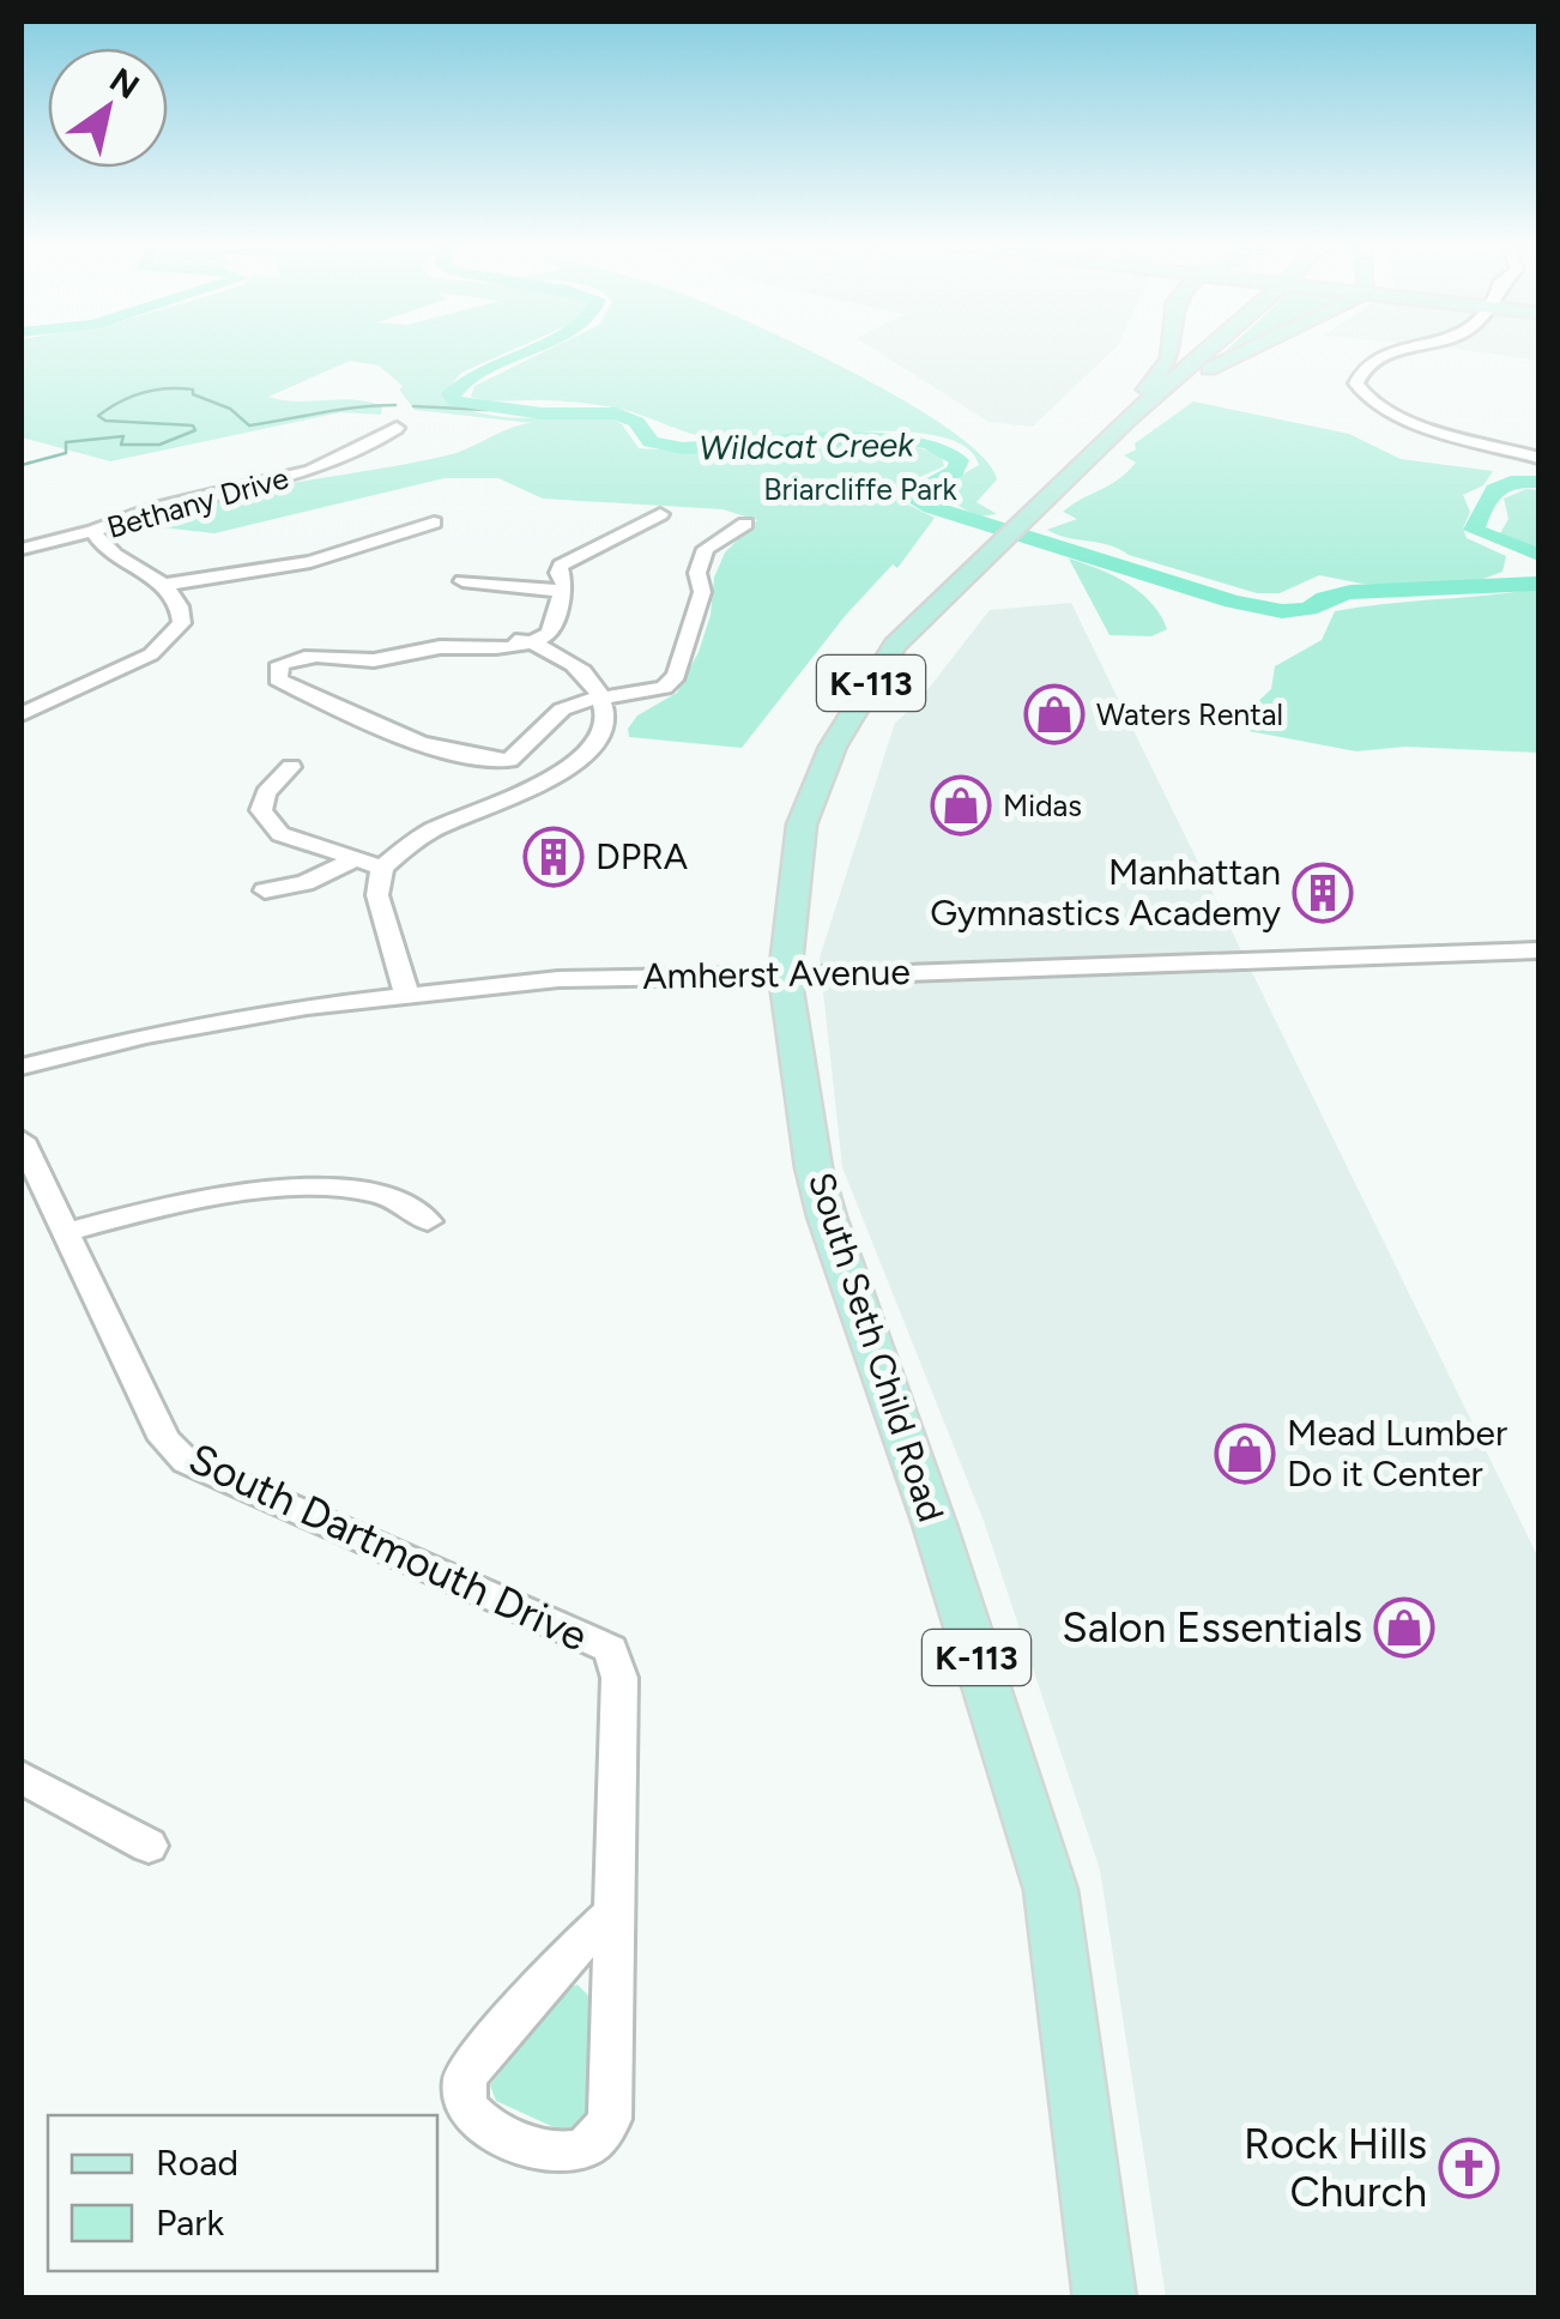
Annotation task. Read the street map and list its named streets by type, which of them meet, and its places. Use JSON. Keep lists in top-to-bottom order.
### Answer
{
  "streets": {
    "main road": ["K-113", "South Seth Child Road"],
    "street": ["Bethany Drive", "Amherst Avenue", "South Dartmouth Drive"]
  },
  "crossings": [
    ["Amherst Avenue", "South Seth Child Road"]
  ],
  "water": ["Wildcat Creek"],
  "parks": ["Briarcliffe Park"],
  "places": {
    "shop": [
      "Waters Rental",
      "Midas",
      "Mead Lumber Do it Center",
      "Salon Essentials"
    ],
    "building": ["DPRA", "Manhattan Gymnastics Academy"],
    "church": ["Rock Hills Church"]
  },
  "legend": ["Road", "Park"],
  "north": "top right"
}
